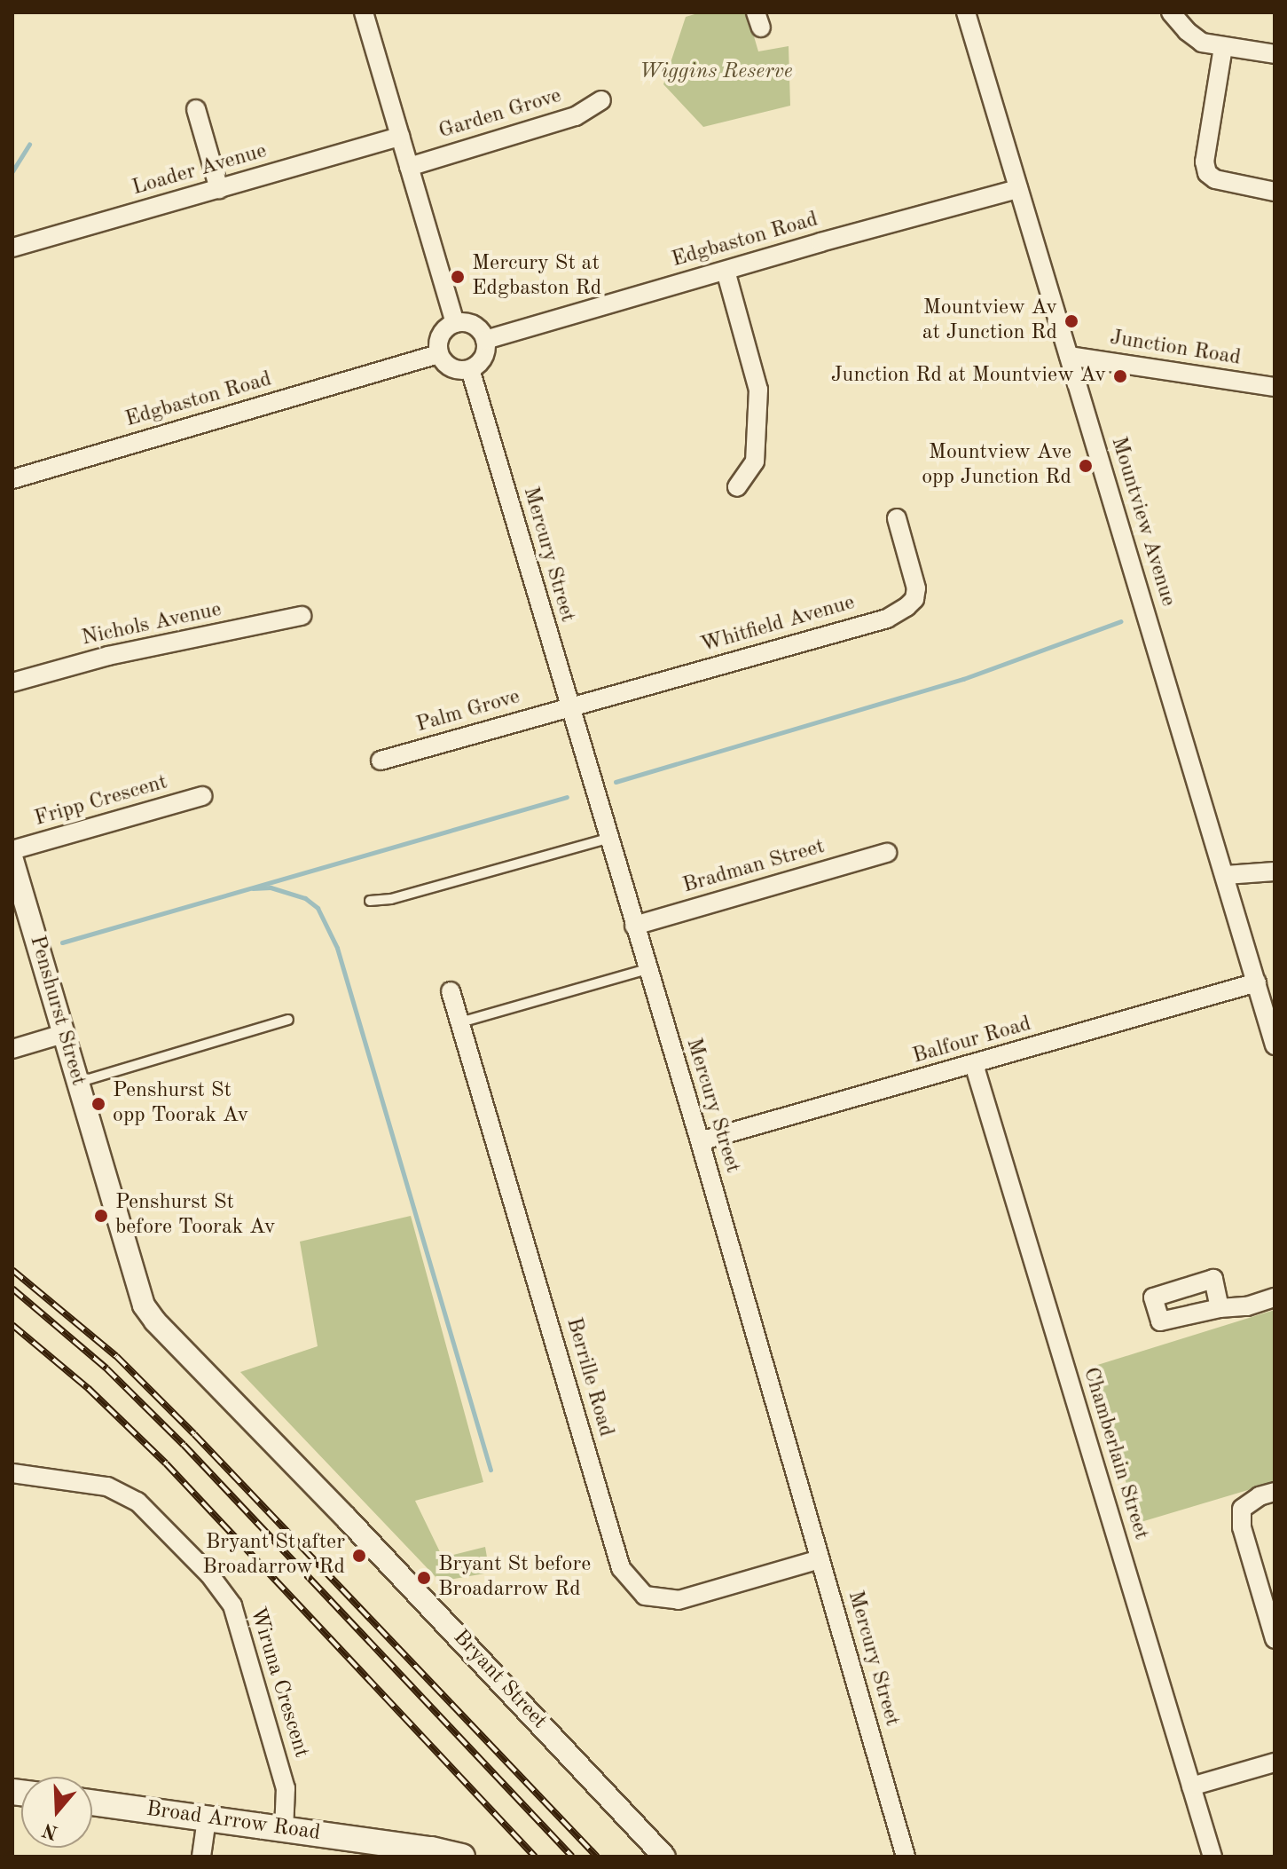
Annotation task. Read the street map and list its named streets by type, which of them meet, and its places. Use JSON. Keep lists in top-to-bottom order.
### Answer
{
  "streets": {
    "main road": ["Broad Arrow Road"],
    "street": [
      "Garden Grove",
      "Loader Avenue",
      "Edgbaston Road",
      "Junction Road",
      "Mountview Avenue",
      "Mercury Street",
      "Nichols Avenue",
      "Whitfield Avenue",
      "Palm Grove",
      "Fripp Crescent",
      "Bradman Street",
      "Penshurst Street",
      "Balfour Road",
      "Berrille Road",
      "Chamberlain Street",
      "Bryant Street",
      "Wiruna Crescent"
    ]
  },
  "crossings": [
    ["Edgbaston Road", "Mountview Avenue"],
    ["Edgbaston Road", "Mercury Street"],
    ["Junction Road", "Mountview Avenue"],
    ["Mountview Avenue", "Balfour Road"],
    ["Mercury Street", "Whitfield Avenue"],
    ["Mercury Street", "Palm Grove"],
    ["Mercury Street", "Bradman Street"],
    ["Mercury Street", "Balfour Road"],
    ["Mercury Street", "Berrille Road"],
    ["Whitfield Avenue", "Palm Grove"],
    ["Penshurst Street", "Bryant Street"],
    ["Balfour Road", "Chamberlain Street"],
    ["Wiruna Crescent", "Broad Arrow Road"]
  ],
  "parks": ["Wiggins Reserve"],
  "places": [
    "Mercury St at Edgbaston Rd",
    "Mountview Av at Junction Rd",
    "Junction Rd at Mountview Av",
    "Mountview Ave opp Junction Rd",
    "Penshurst St opp Toorak Av",
    "Penshurst St before Toorak Av",
    "Bryant St after Broadarrow Rd",
    "Bryant St before Broadarrow Rd"
  ],
  "north": "bottom"
}
